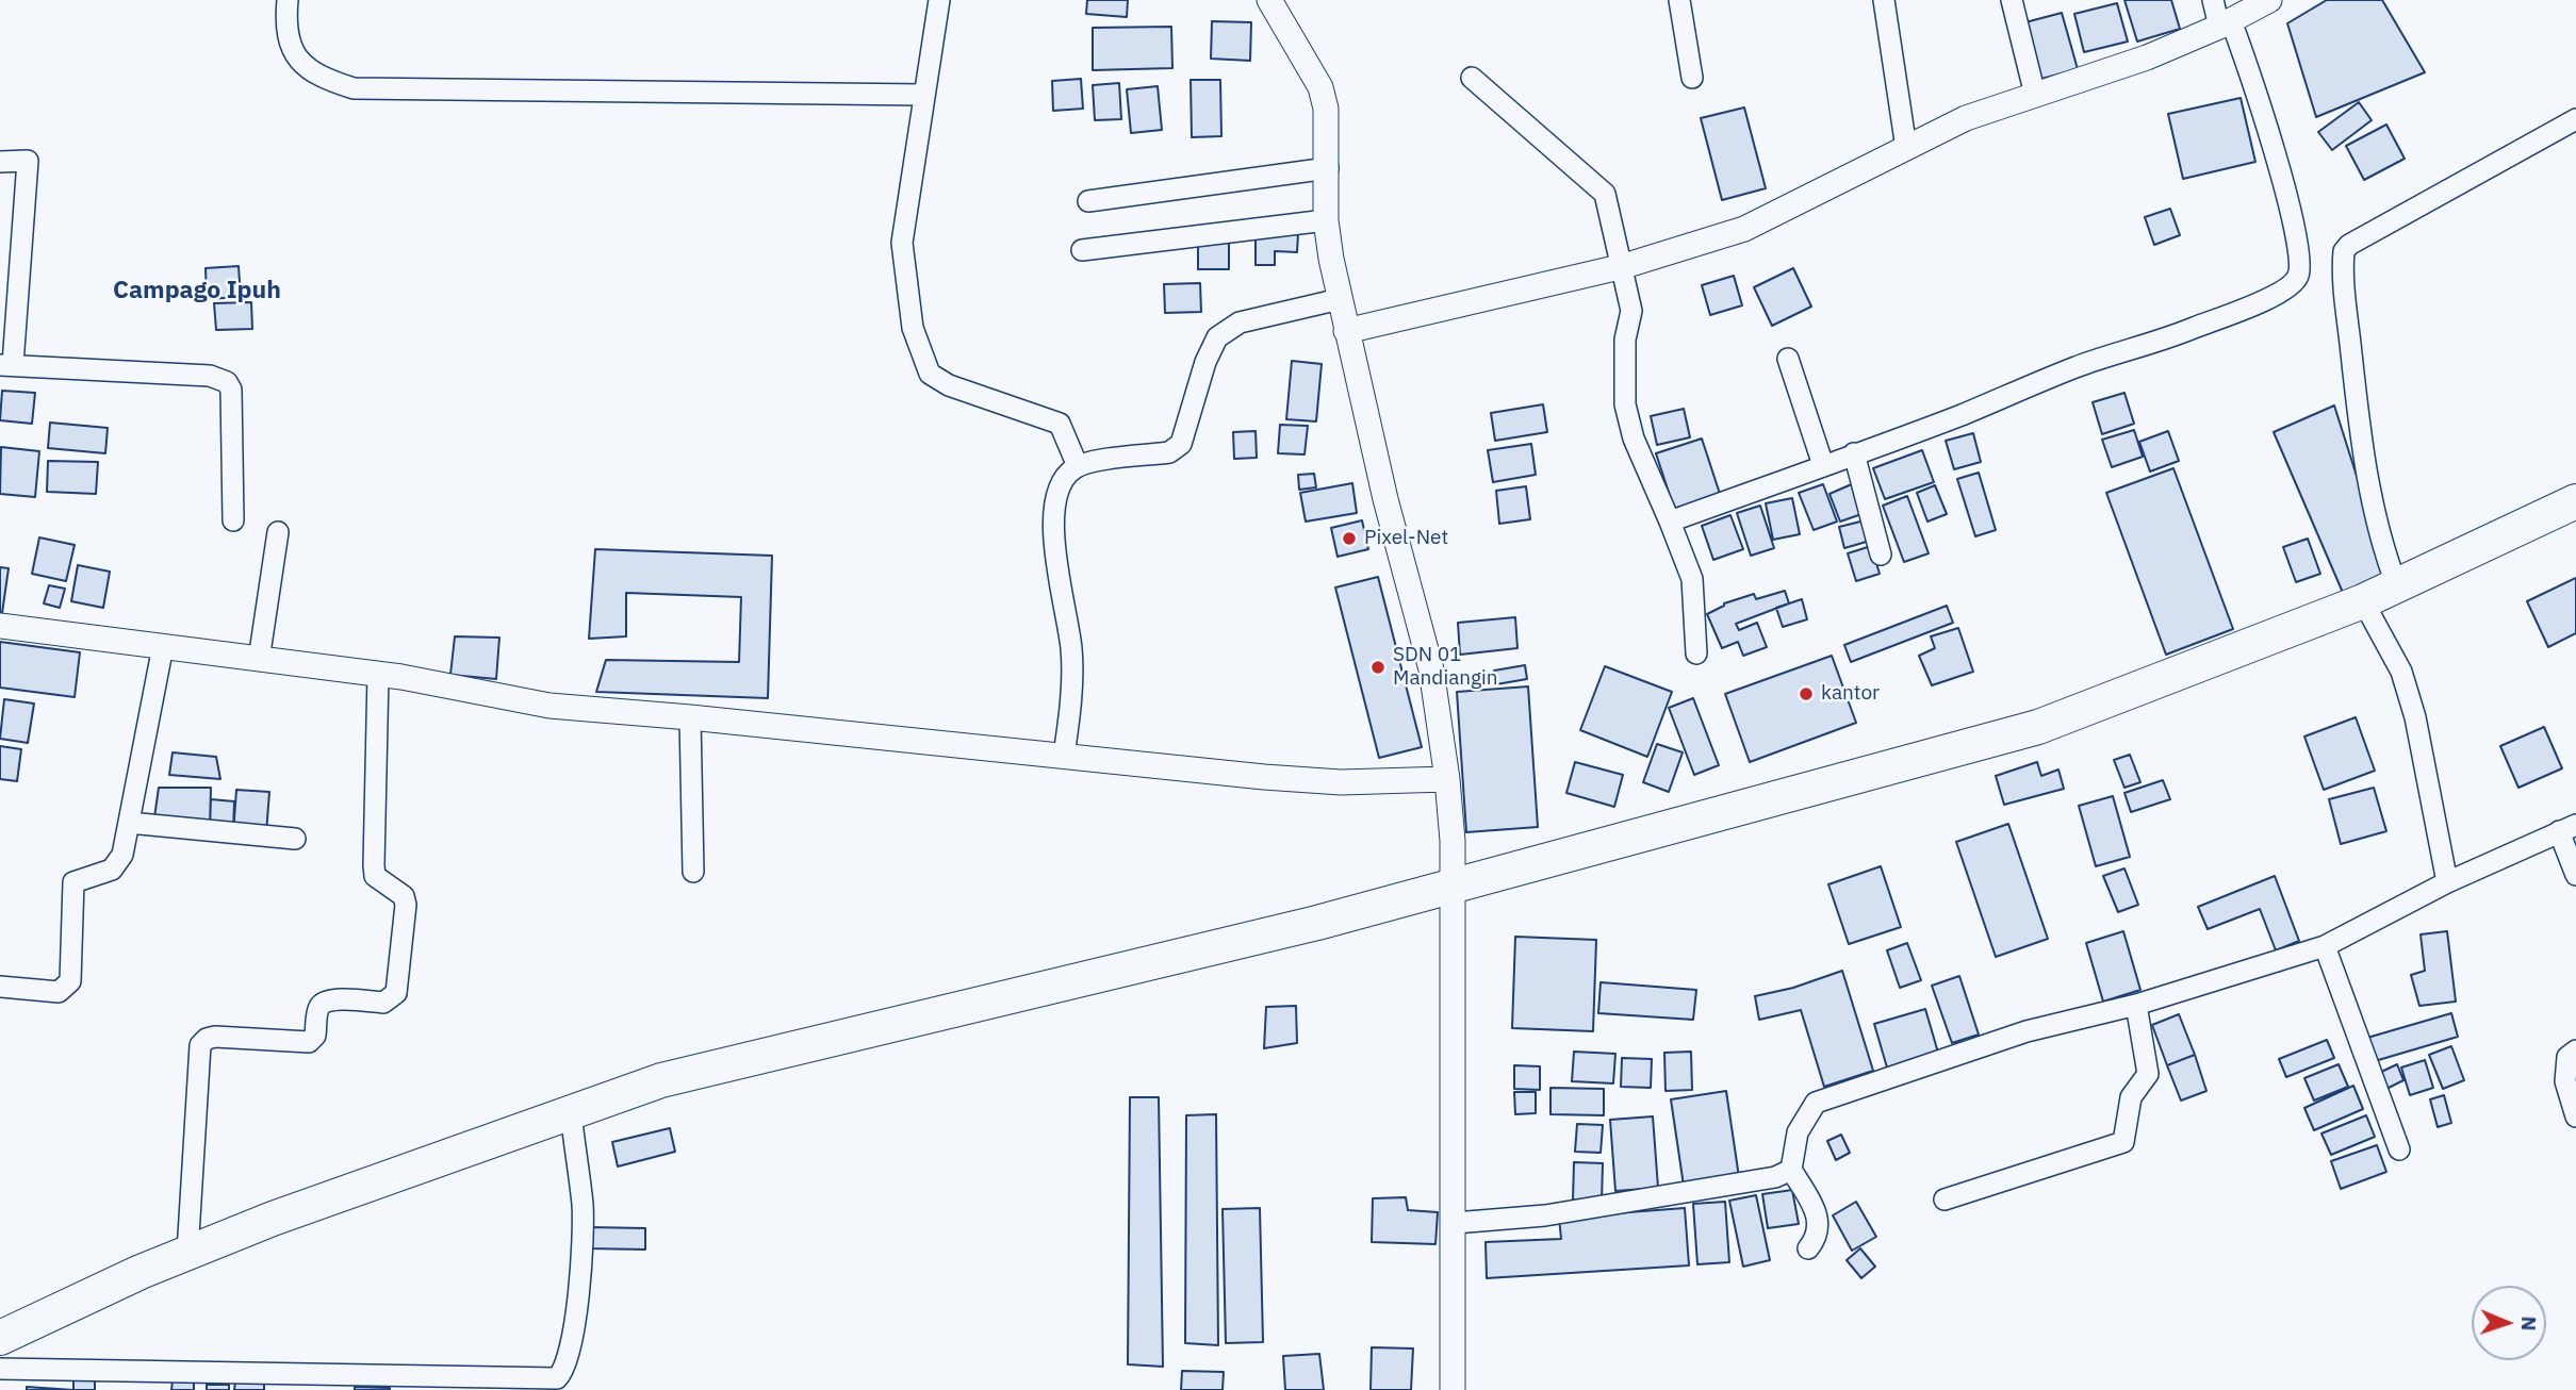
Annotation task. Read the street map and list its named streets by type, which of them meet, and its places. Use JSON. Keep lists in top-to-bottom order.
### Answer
{
  "districts": ["Campago Ipuh"],
  "places": ["Pixel-Net", "SDN 01 Mandiangin", "kantor"],
  "north": "right"
}
